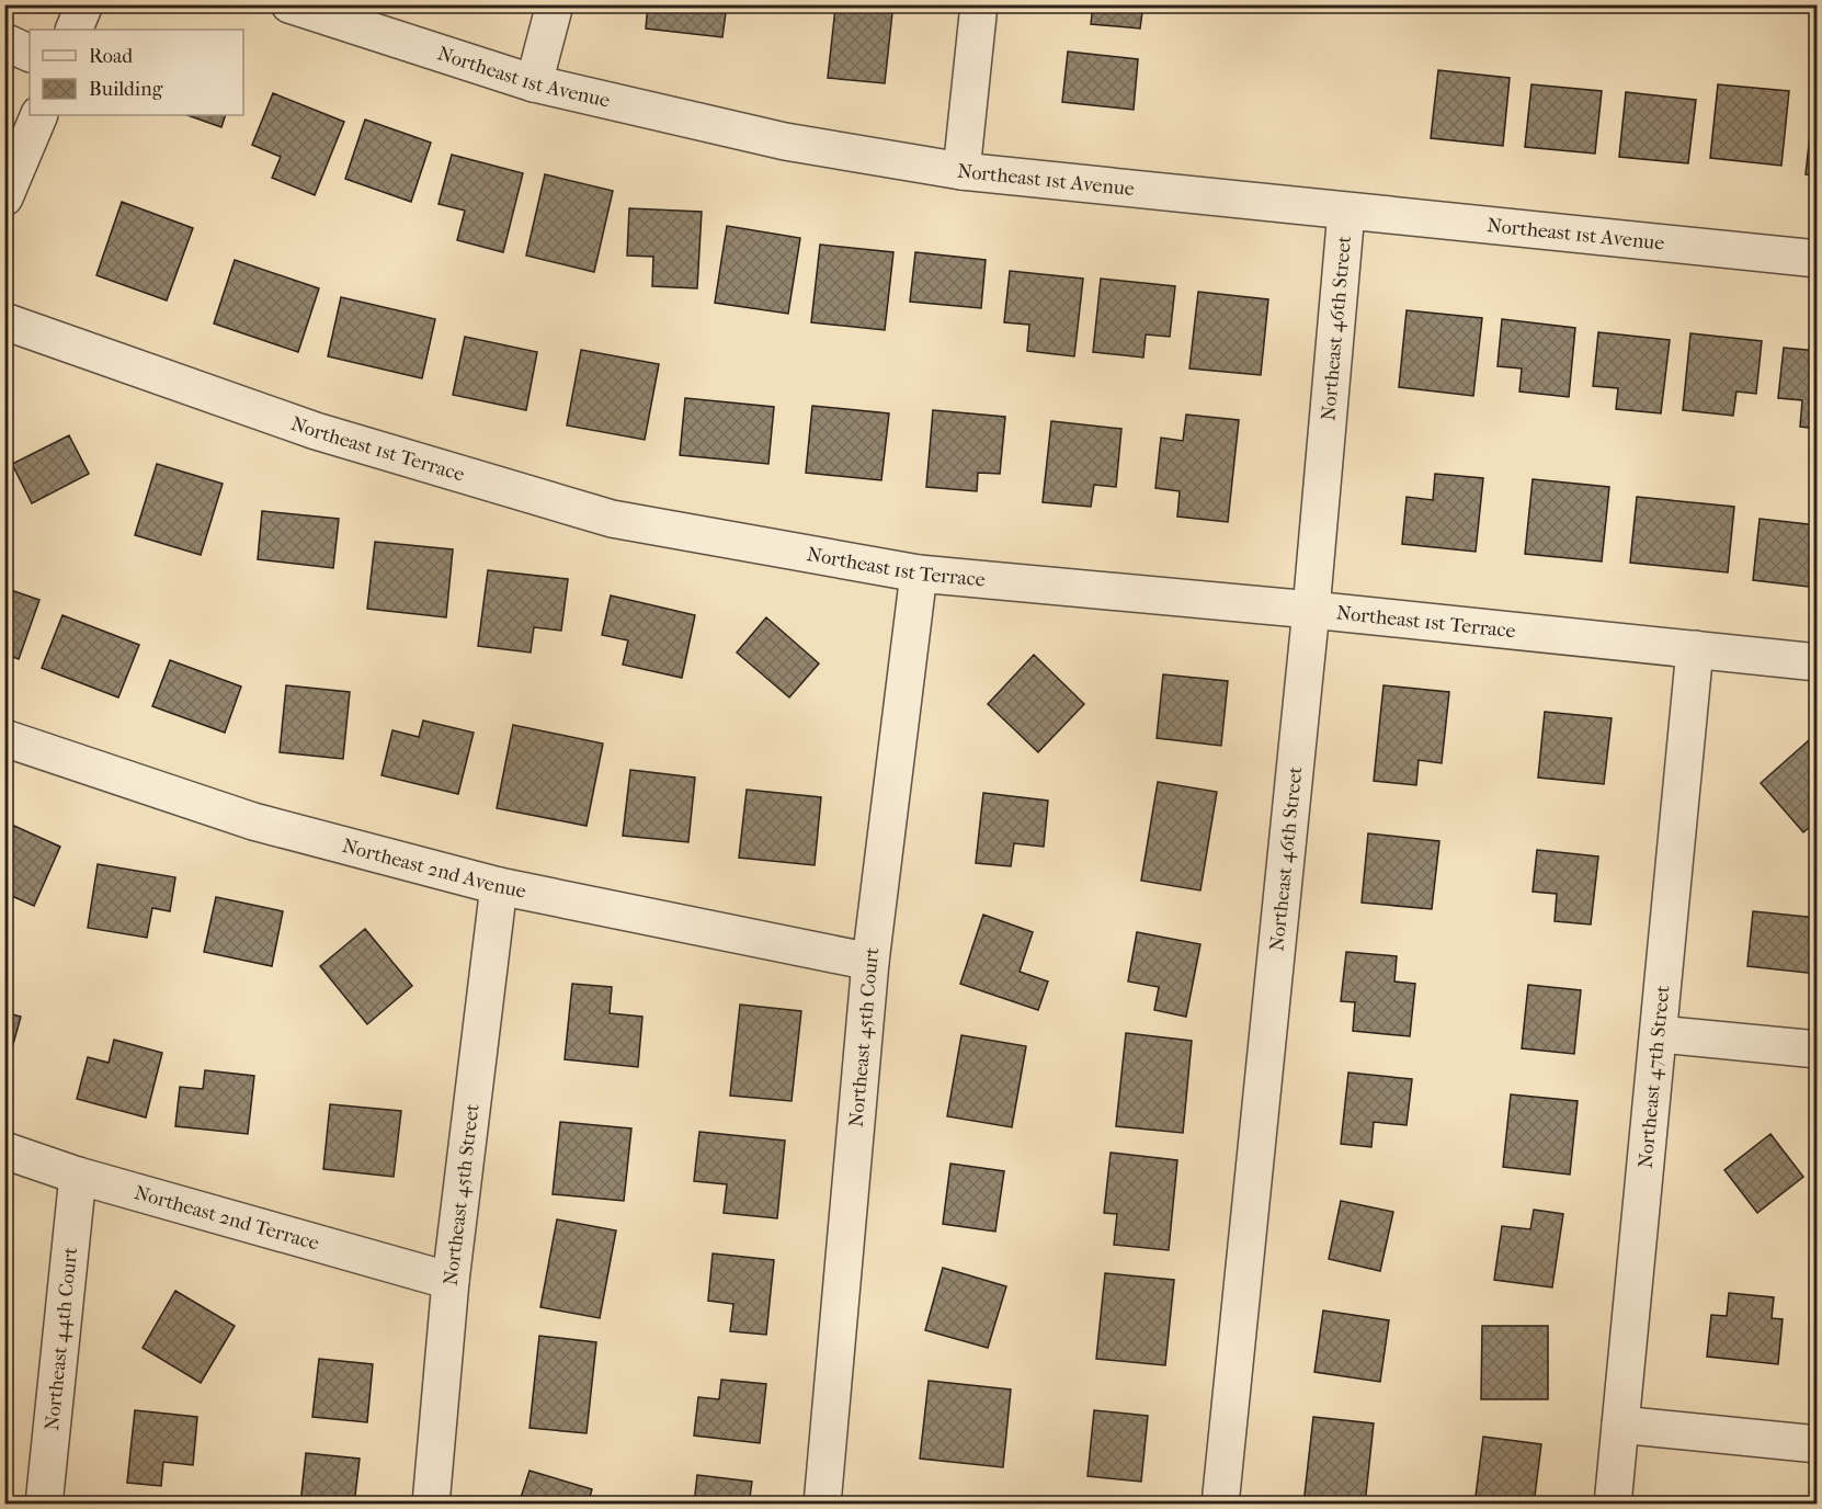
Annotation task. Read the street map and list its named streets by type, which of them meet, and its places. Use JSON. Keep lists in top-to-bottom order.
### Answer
{
  "streets": {
    "street": [
      "Northeast 1st Avenue",
      "Northeast 46th Street",
      "Northeast 1st Terrace",
      "Northeast 2nd Avenue",
      "Northeast 45th Court",
      "Northeast 47th Street",
      "Northeast 45th Street",
      "Northeast 2nd Terrace",
      "Northeast 44th Court"
    ]
  },
  "crossings": [
    ["Northeast 1st Avenue", "Northeast 46th Street"],
    ["Northeast 46th Street", "Northeast 1st Terrace"],
    ["Northeast 1st Terrace", "Northeast 45th Court"],
    ["Northeast 1st Terrace", "Northeast 47th Street"],
    ["Northeast 2nd Avenue", "Northeast 45th Court"],
    ["Northeast 2nd Avenue", "Northeast 45th Street"],
    ["Northeast 45th Street", "Northeast 2nd Terrace"],
    ["Northeast 2nd Terrace", "Northeast 44th Court"]
  ],
  "legend": ["Road", "Building"]
}
